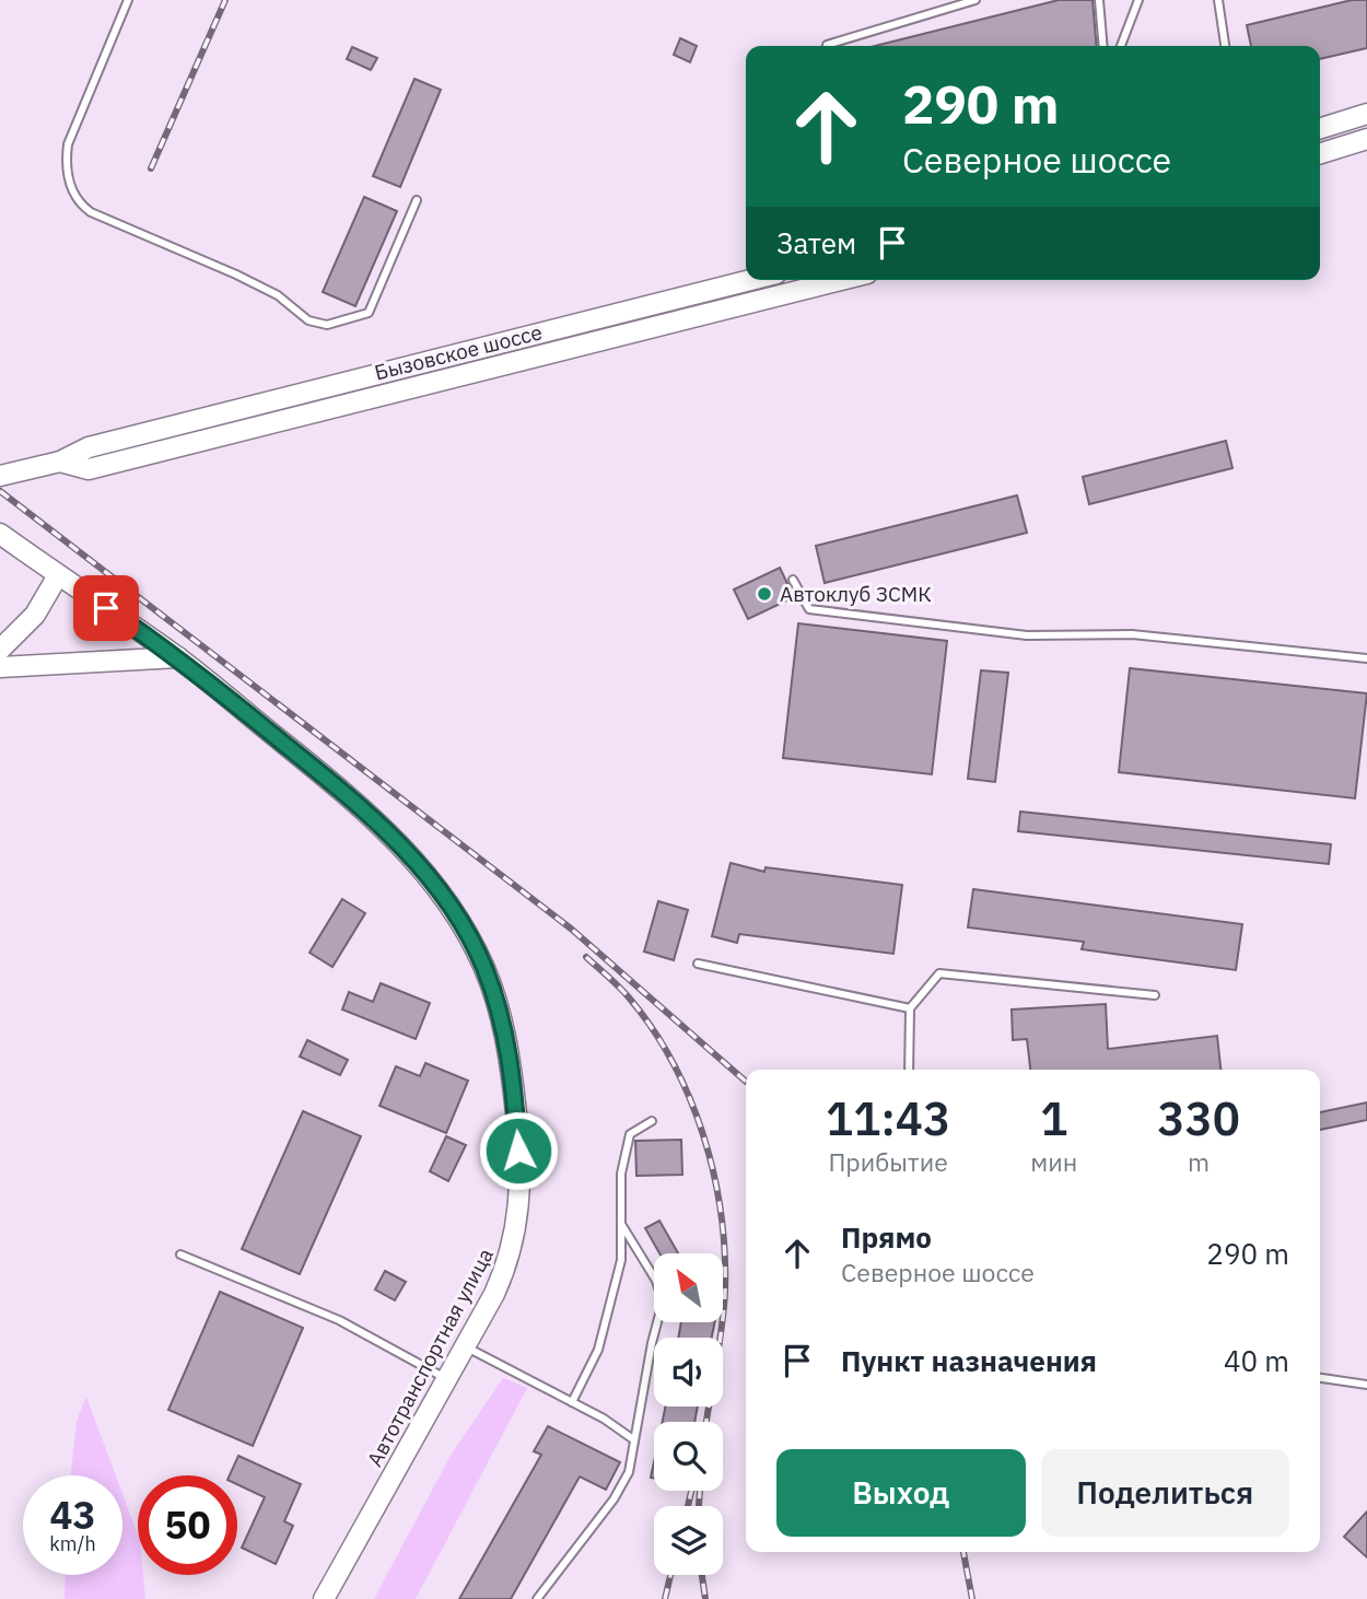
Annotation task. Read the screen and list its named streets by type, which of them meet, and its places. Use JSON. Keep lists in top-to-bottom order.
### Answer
{
  "streets": {
    "main road": ["Бызовское шоссе", "Автотранспортная улица"]
  },
  "places": ["Автоклуб ЗСМК"],
  "north": "top left",
  "page": {
    "turn": ["290 m", "Северное шоссе"],
    "then": "Затем",
    "eta": [
      "11:43",
      "Прибытие",
      "1",
      "мин",
      "330",
      "m"
    ],
    "list": [
      {
        "name": "Прямо",
        "note": "Северное шоссе",
        "value": "290 m"
      },
      {
        "name": "Пункт назначения",
        "value": "40 m"
      }
    ],
    "buttons": ["Выход", "Поделиться"],
    "speed": "43 km/h",
    "limit": "50"
  }
}
